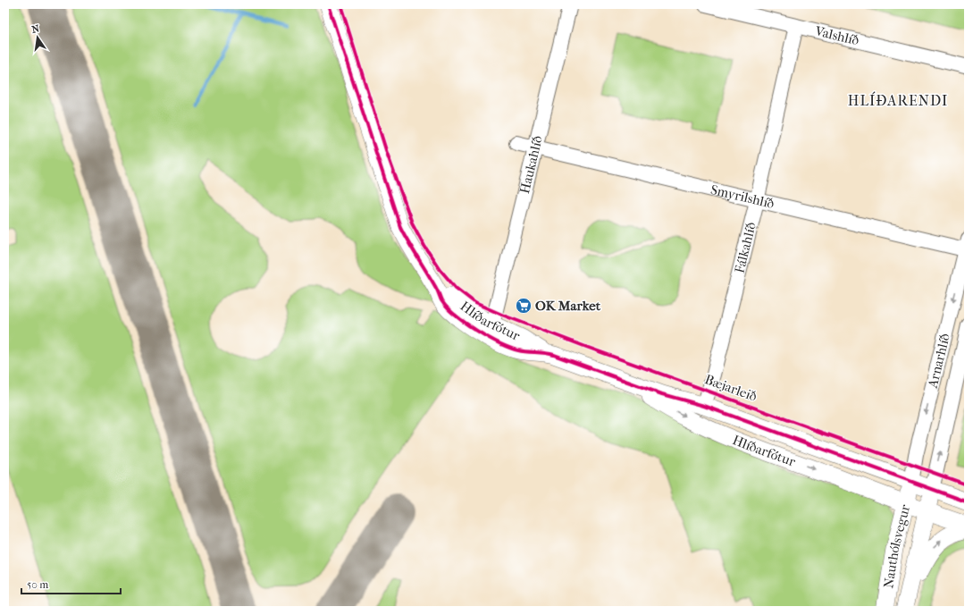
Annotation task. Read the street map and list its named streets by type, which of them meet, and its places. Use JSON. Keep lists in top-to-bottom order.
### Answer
{
  "streets": {
    "street": [
      "Valshlíð",
      "Haukahlíð",
      "Smyrilshlíð",
      "Fálkahlíð",
      "Hlíðarfótur",
      "Arnarhlíð",
      "Nauthólsvegur"
    ],
    "cycle path": ["Bæjarleið"]
  },
  "crossings": [
    ["Valshlíð", "Fálkahlíð"],
    ["Haukahlíð", "Smyrilshlíð"],
    ["Haukahlíð", "Hlíðarfótur"],
    ["Smyrilshlíð", "Fálkahlíð"],
    ["Smyrilshlíð", "Arnarhlíð"],
    ["Fálkahlíð", "Hlíðarfótur"],
    ["Hlíðarfótur", "Arnarhlíð"],
    ["Hlíðarfótur", "Nauthólsvegur"],
    ["Arnarhlíð", "Nauthólsvegur"]
  ],
  "districts": ["HLÍÐARENDI"],
  "places": {
    "supermarket": ["OK Market"]
  },
  "scale_bar": "50 m",
  "north": "top"
}
